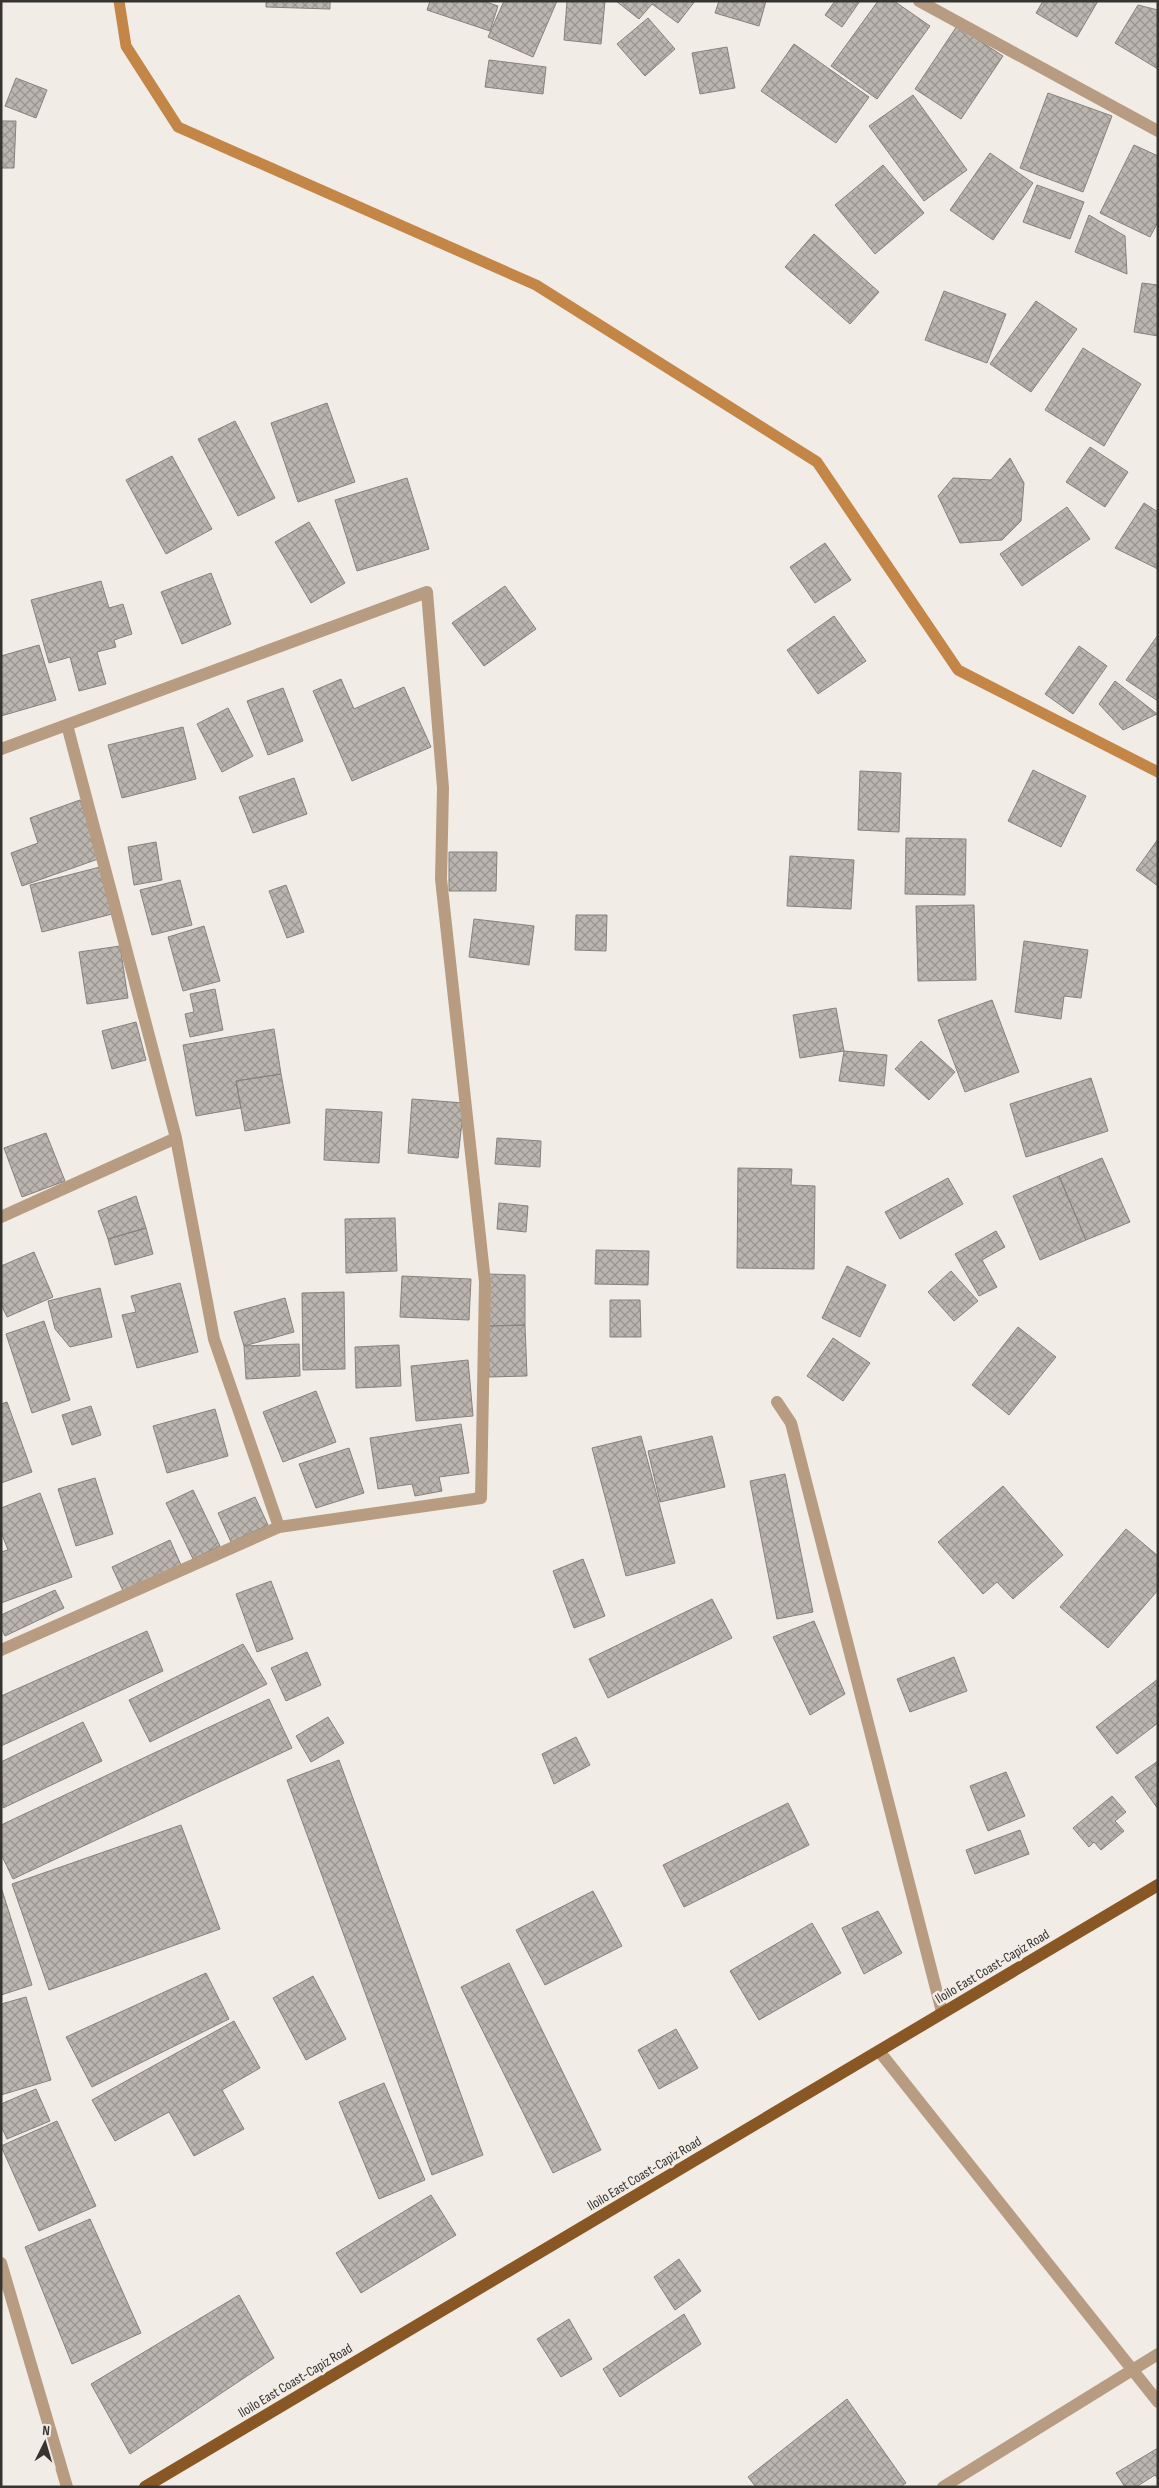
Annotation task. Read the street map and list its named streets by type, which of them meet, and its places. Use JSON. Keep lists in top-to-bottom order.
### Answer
{
  "streets": {
    "main road": ["Iloilo East Coast-Capiz Road"]
  },
  "north": "top"
}
